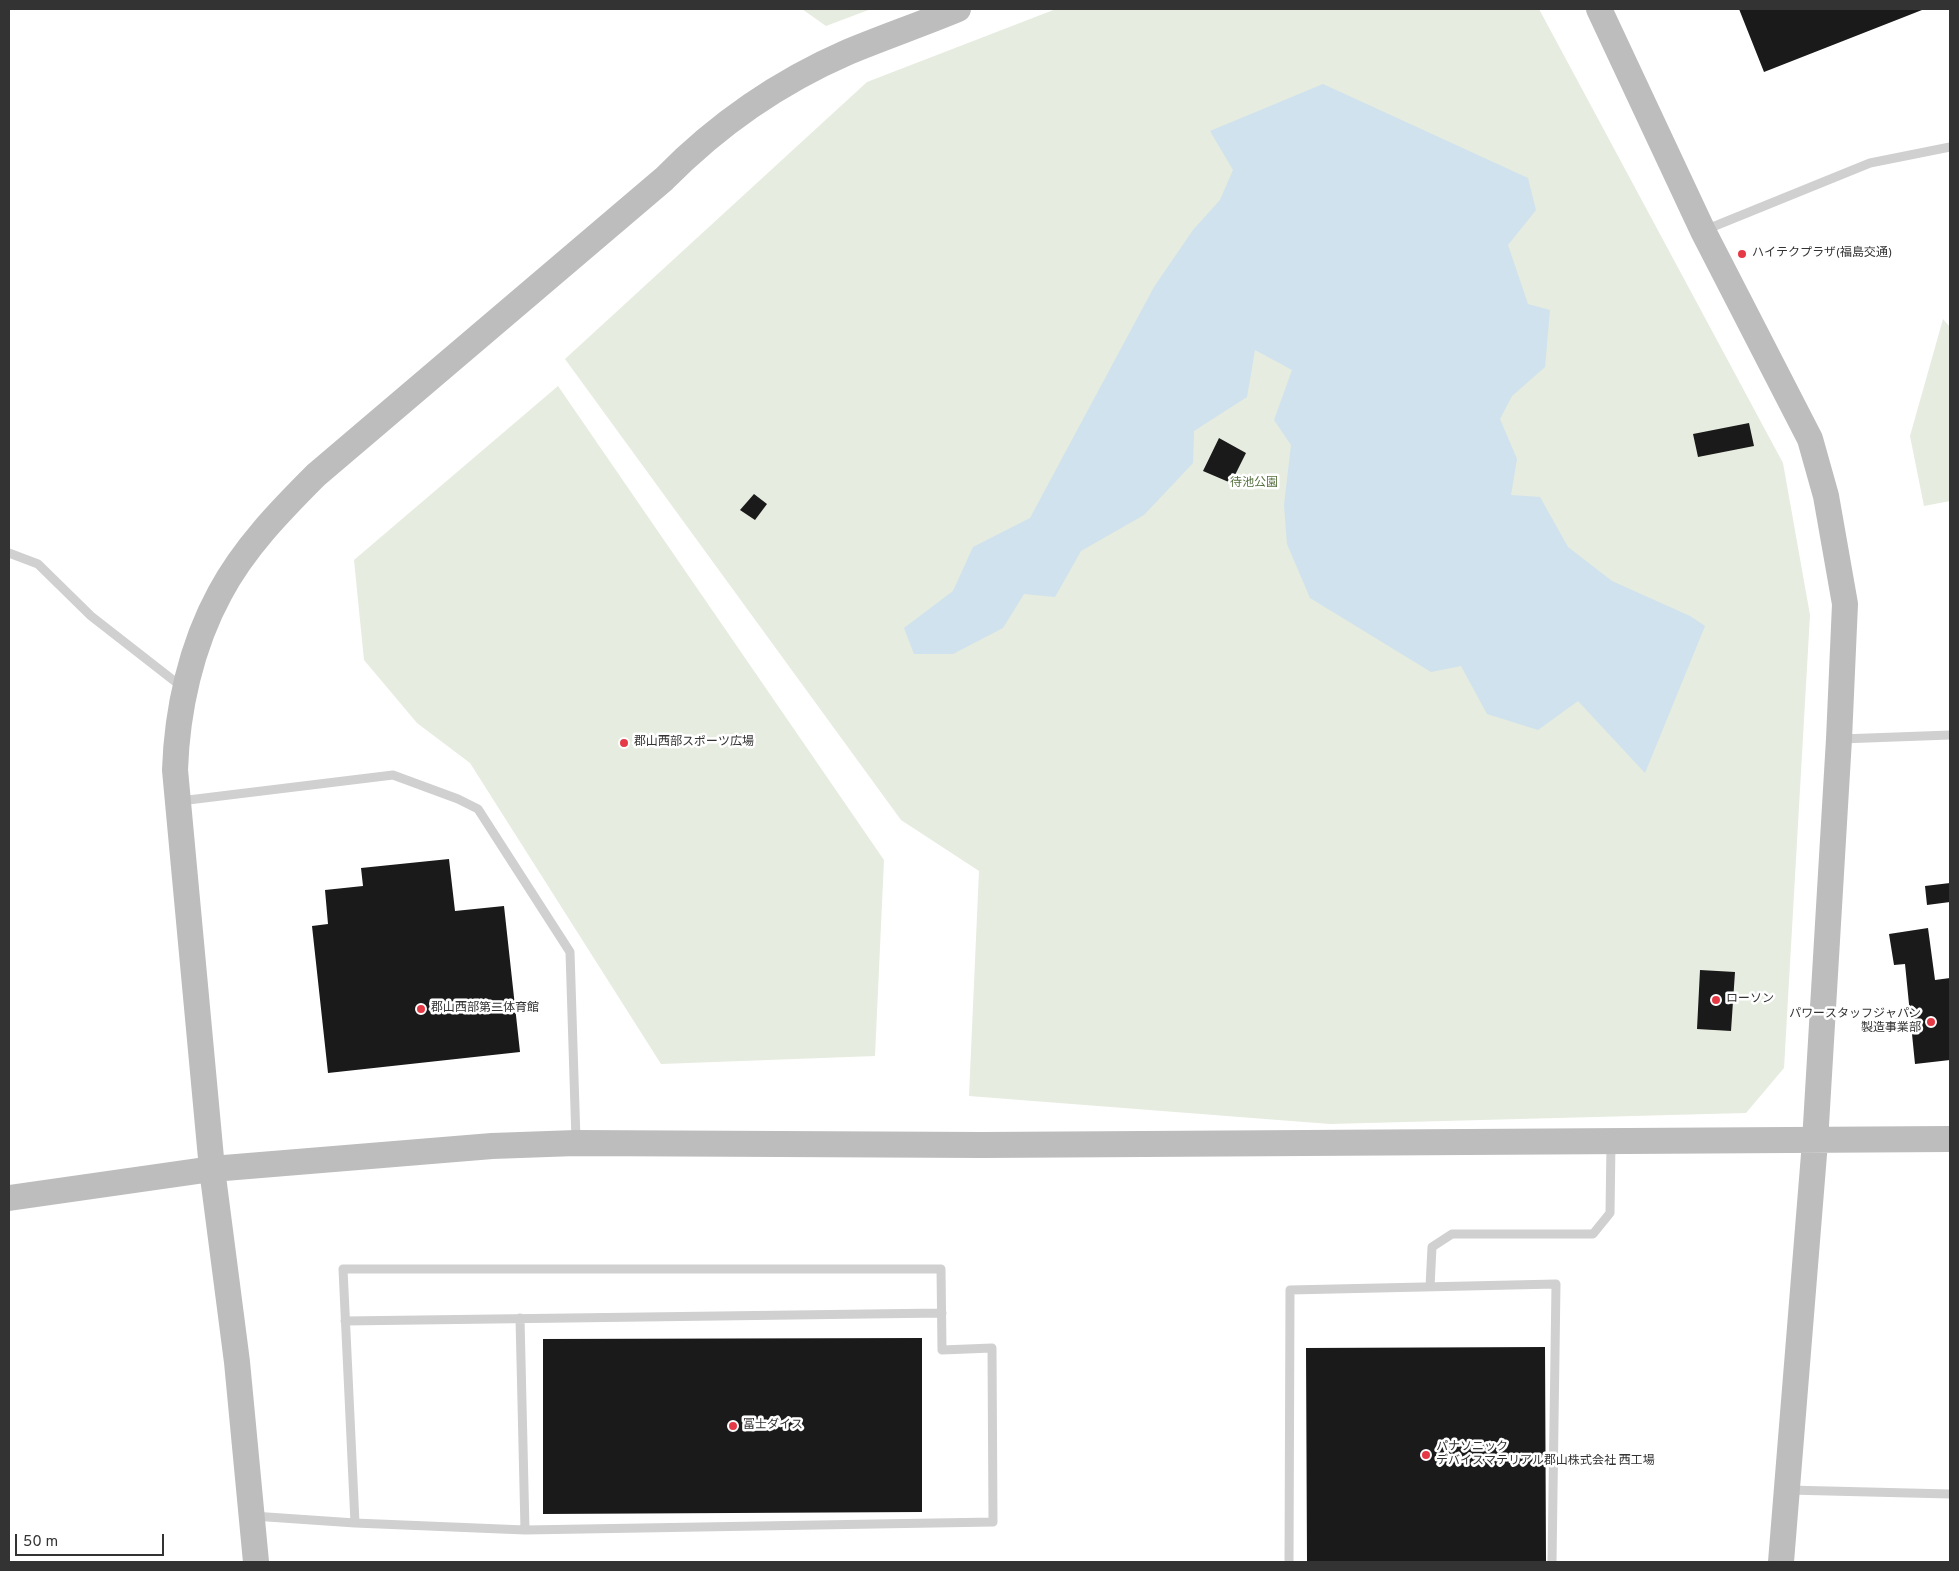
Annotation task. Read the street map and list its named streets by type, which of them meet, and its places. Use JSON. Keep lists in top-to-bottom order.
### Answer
{
  "parks": ["待池公園"],
  "places": [
    "ハイテクプラザ(福島交通)",
    "郡山西部スポーツ広場",
    "ローソン",
    "郡山西部第二体育館",
    "パワースタッフジャパン 製造事業部",
    "冨士ダイス",
    "パナソニック デバイスマテリアル郡山株式会社 西工場"
  ],
  "scale_bar": "50 m"
}
